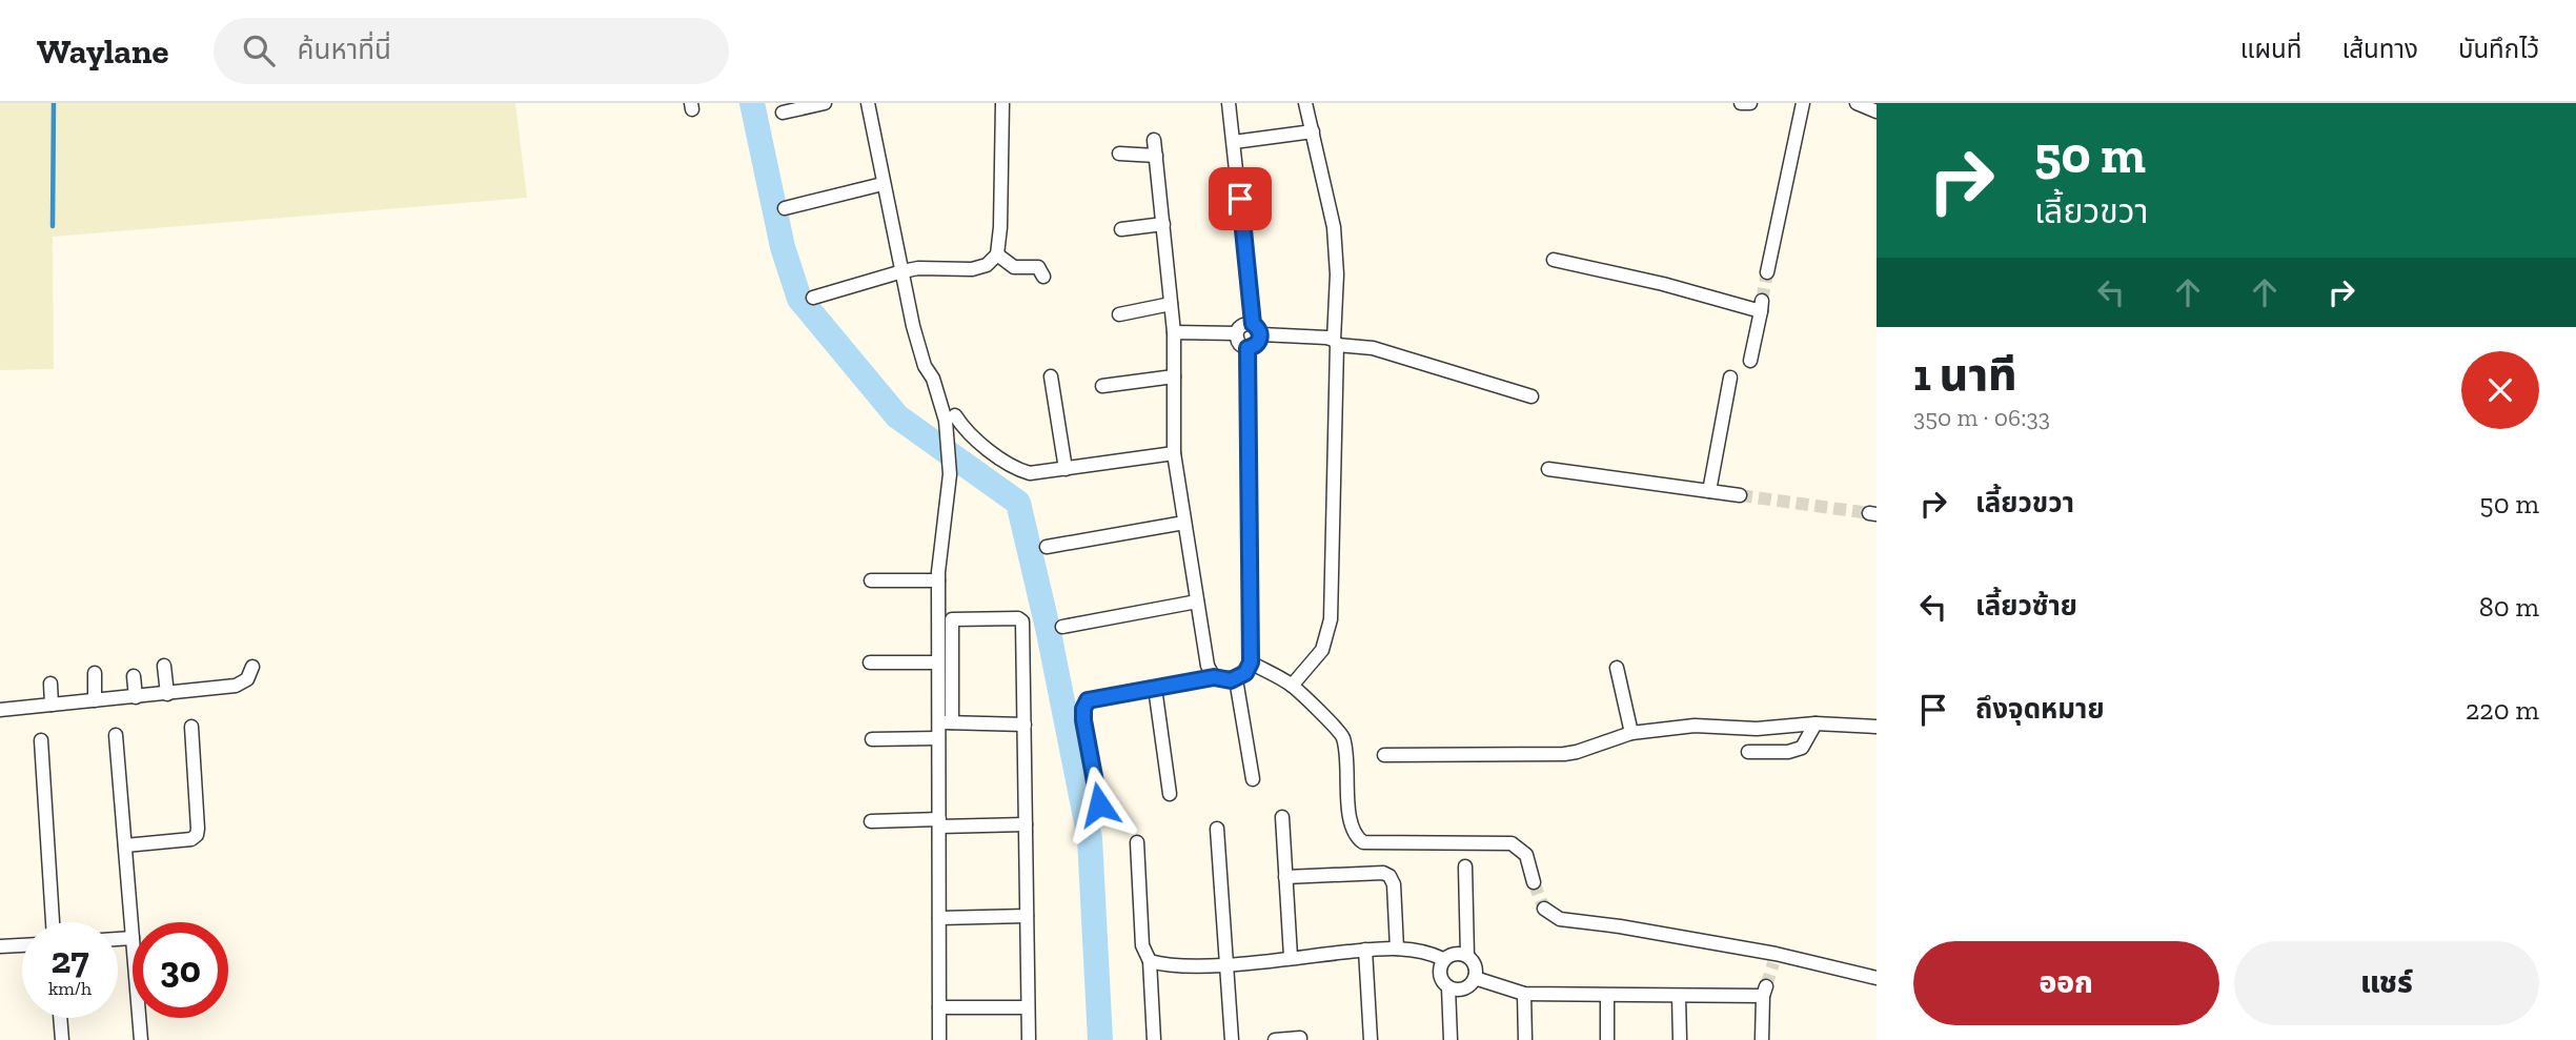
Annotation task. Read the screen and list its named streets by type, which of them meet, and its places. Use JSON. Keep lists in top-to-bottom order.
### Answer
{
  "page": {
    "header": "Waylane",
    "search": "ค้นหาที่นี่",
    "nav": ["แผนที่", "เส้นทาง", "บันทึกไว้"],
    "turn": ["50 m", "เลี้ยวขวา"],
    "heading": ["1 นาที", "350 m · 06:33"],
    "list": [
      {
        "name": "เลี้ยวขวา",
        "value": "50 m"
      },
      {
        "name": "เลี้ยวซ้าย",
        "value": "80 m"
      },
      {
        "name": "ถึงจุดหมาย",
        "value": "220 m"
      }
    ],
    "speed": "27 km/h",
    "limit": "30",
    "buttons": ["ออก", "แชร์"]
  }
}
